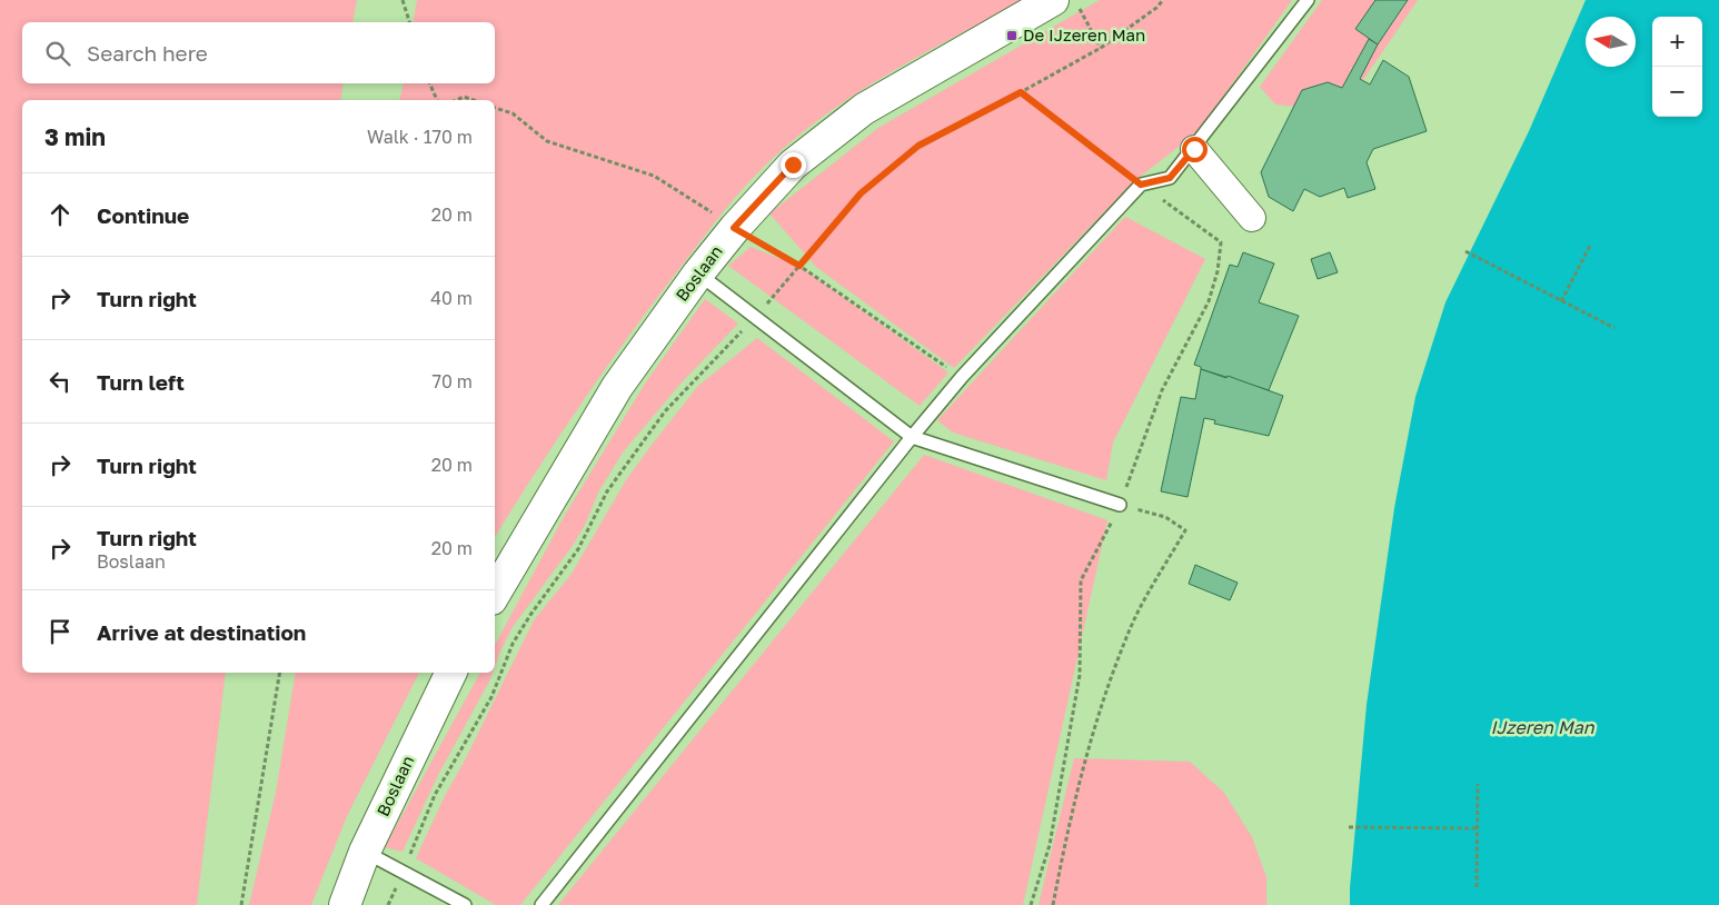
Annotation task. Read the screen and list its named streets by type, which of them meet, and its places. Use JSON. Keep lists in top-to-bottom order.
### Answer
{
  "streets": {
    "main road": ["Boslaan"]
  },
  "water": ["IJzeren Man"],
  "places": {
    "transit": ["De IJzeren Man"]
  },
  "north": "left",
  "page": {
    "map_buttons": ["+", "−"],
    "search": "Search here",
    "heading": ["3 min", "Walk · 170 m"],
    "list": [
      ["Continue", "20 m"],
      ["Turn right", "40 m"],
      ["Turn left", "70 m"],
      ["Turn right", "20 m"],
      ["Turn right", "Boslaan", "20 m"],
      "Arrive at destination"
    ]
  }
}
